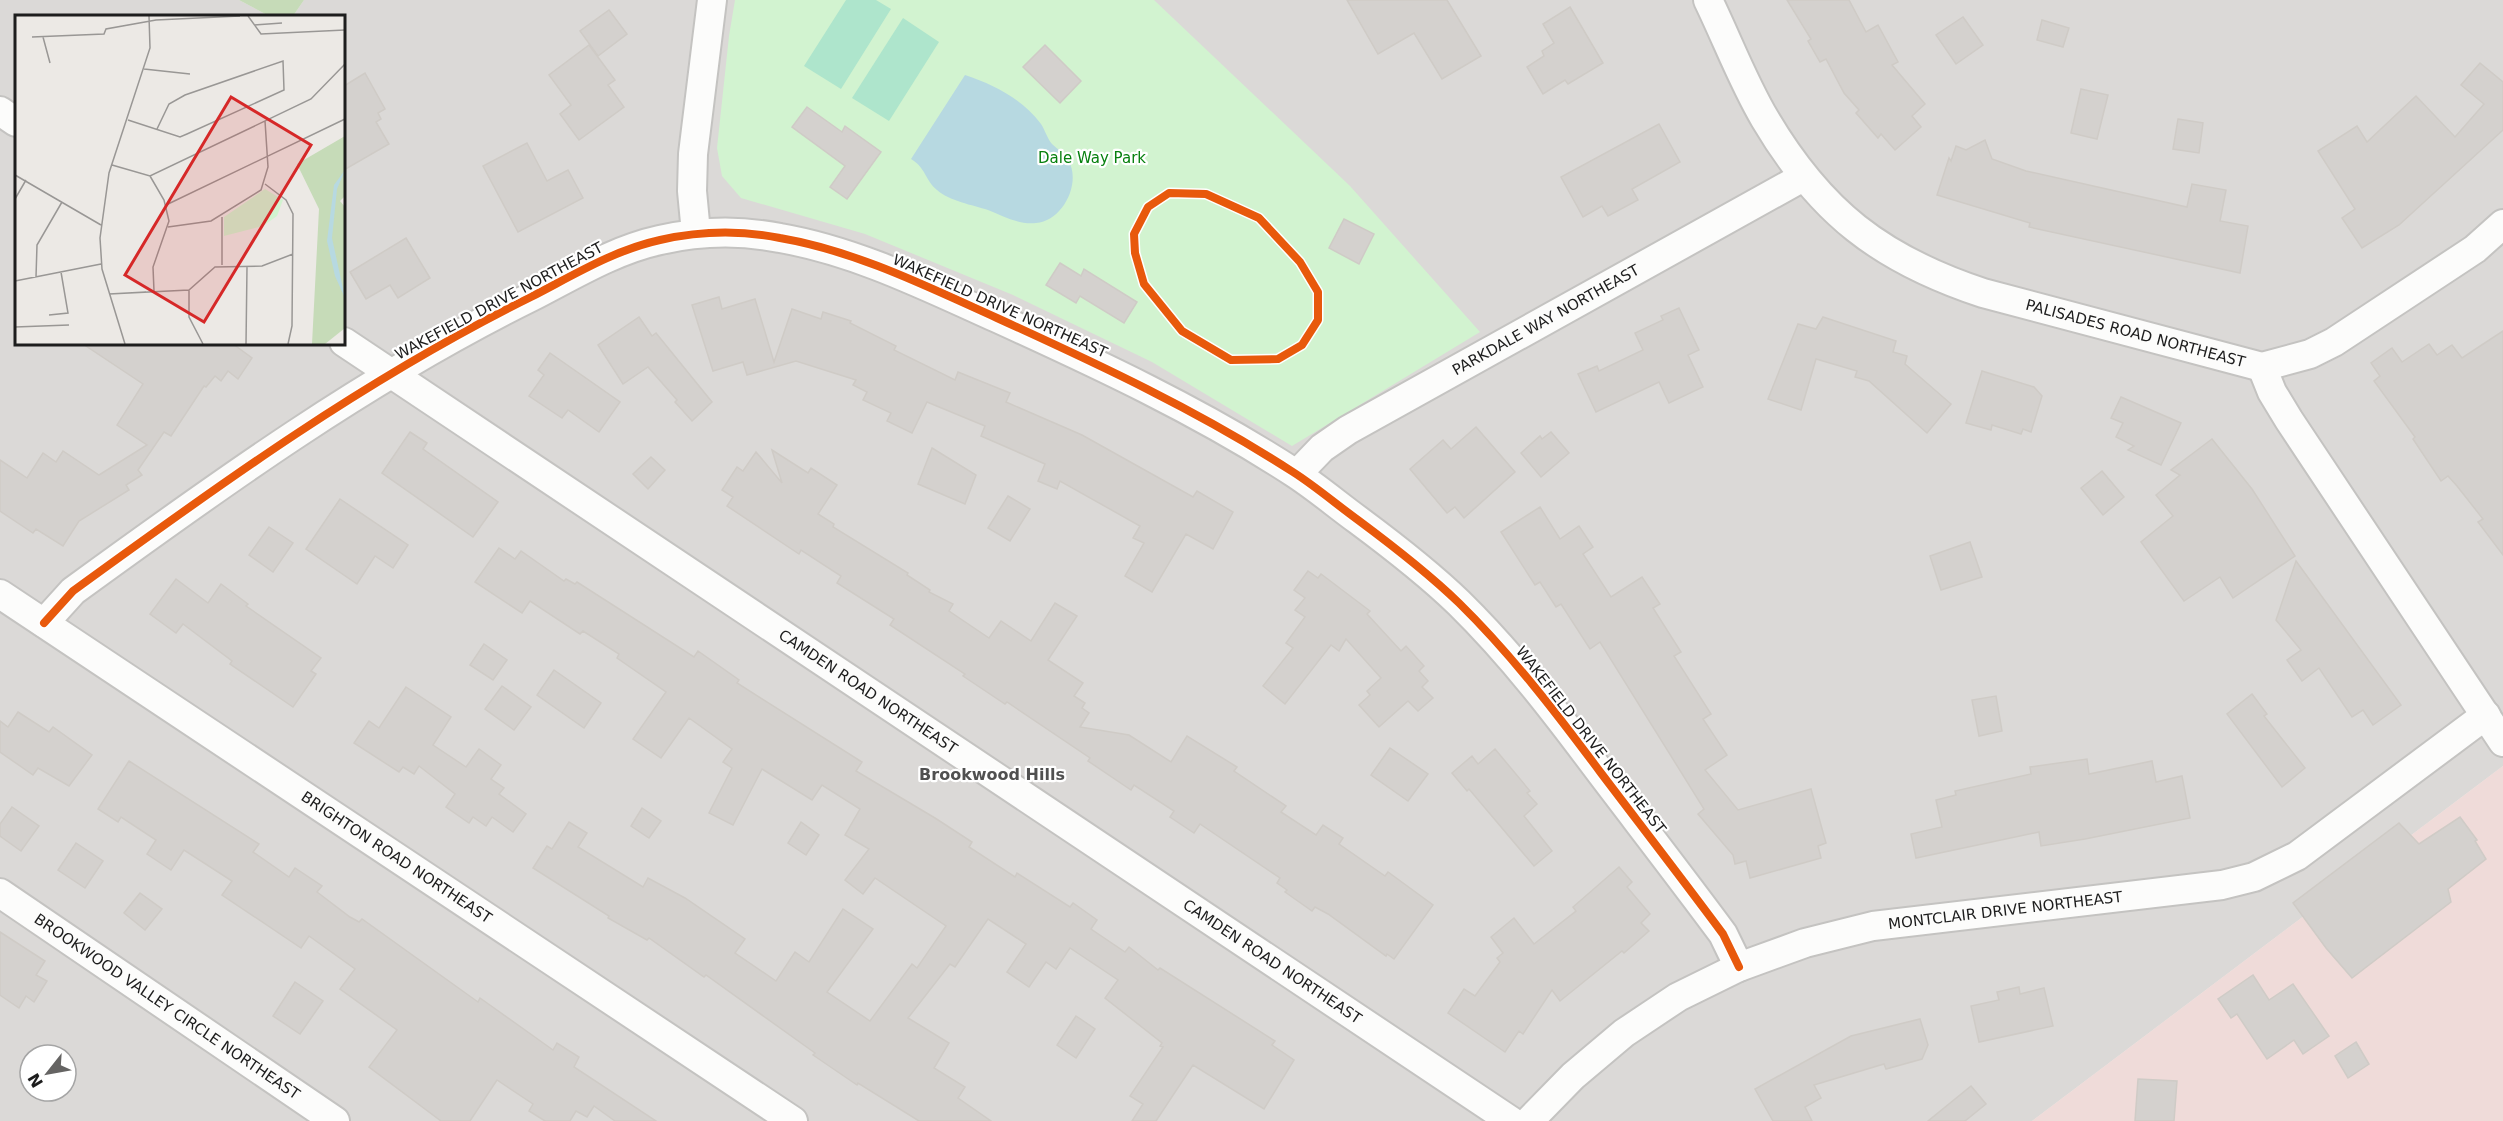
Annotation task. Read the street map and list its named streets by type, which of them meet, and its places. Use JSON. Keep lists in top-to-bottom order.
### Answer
{
  "streets": {
    "street": [
      "WAKEFIELD DRIVE NORTHEAST",
      "PARKDALE WAY NORTHEAST",
      "PALISADES ROAD NORTHEAST",
      "CAMDEN ROAD NORTHEAST",
      "BRIGHTON ROAD NORTHEAST",
      "MONTCLAIR DRIVE NORTHEAST",
      "BROOKWOOD VALLEY CIRCLE NORTHEAST"
    ]
  },
  "crossings": [
    ["WAKEFIELD DRIVE NORTHEAST", "PARKDALE WAY NORTHEAST"],
    ["WAKEFIELD DRIVE NORTHEAST", "CAMDEN ROAD NORTHEAST"],
    ["WAKEFIELD DRIVE NORTHEAST", "BRIGHTON ROAD NORTHEAST"],
    ["WAKEFIELD DRIVE NORTHEAST", "MONTCLAIR DRIVE NORTHEAST"],
    ["PARKDALE WAY NORTHEAST", "PALISADES ROAD NORTHEAST"],
    ["PALISADES ROAD NORTHEAST", "MONTCLAIR DRIVE NORTHEAST"]
  ],
  "districts": ["Brookwood Hills"],
  "parks": ["Dale Way Park"],
  "north": "bottom left"
}
